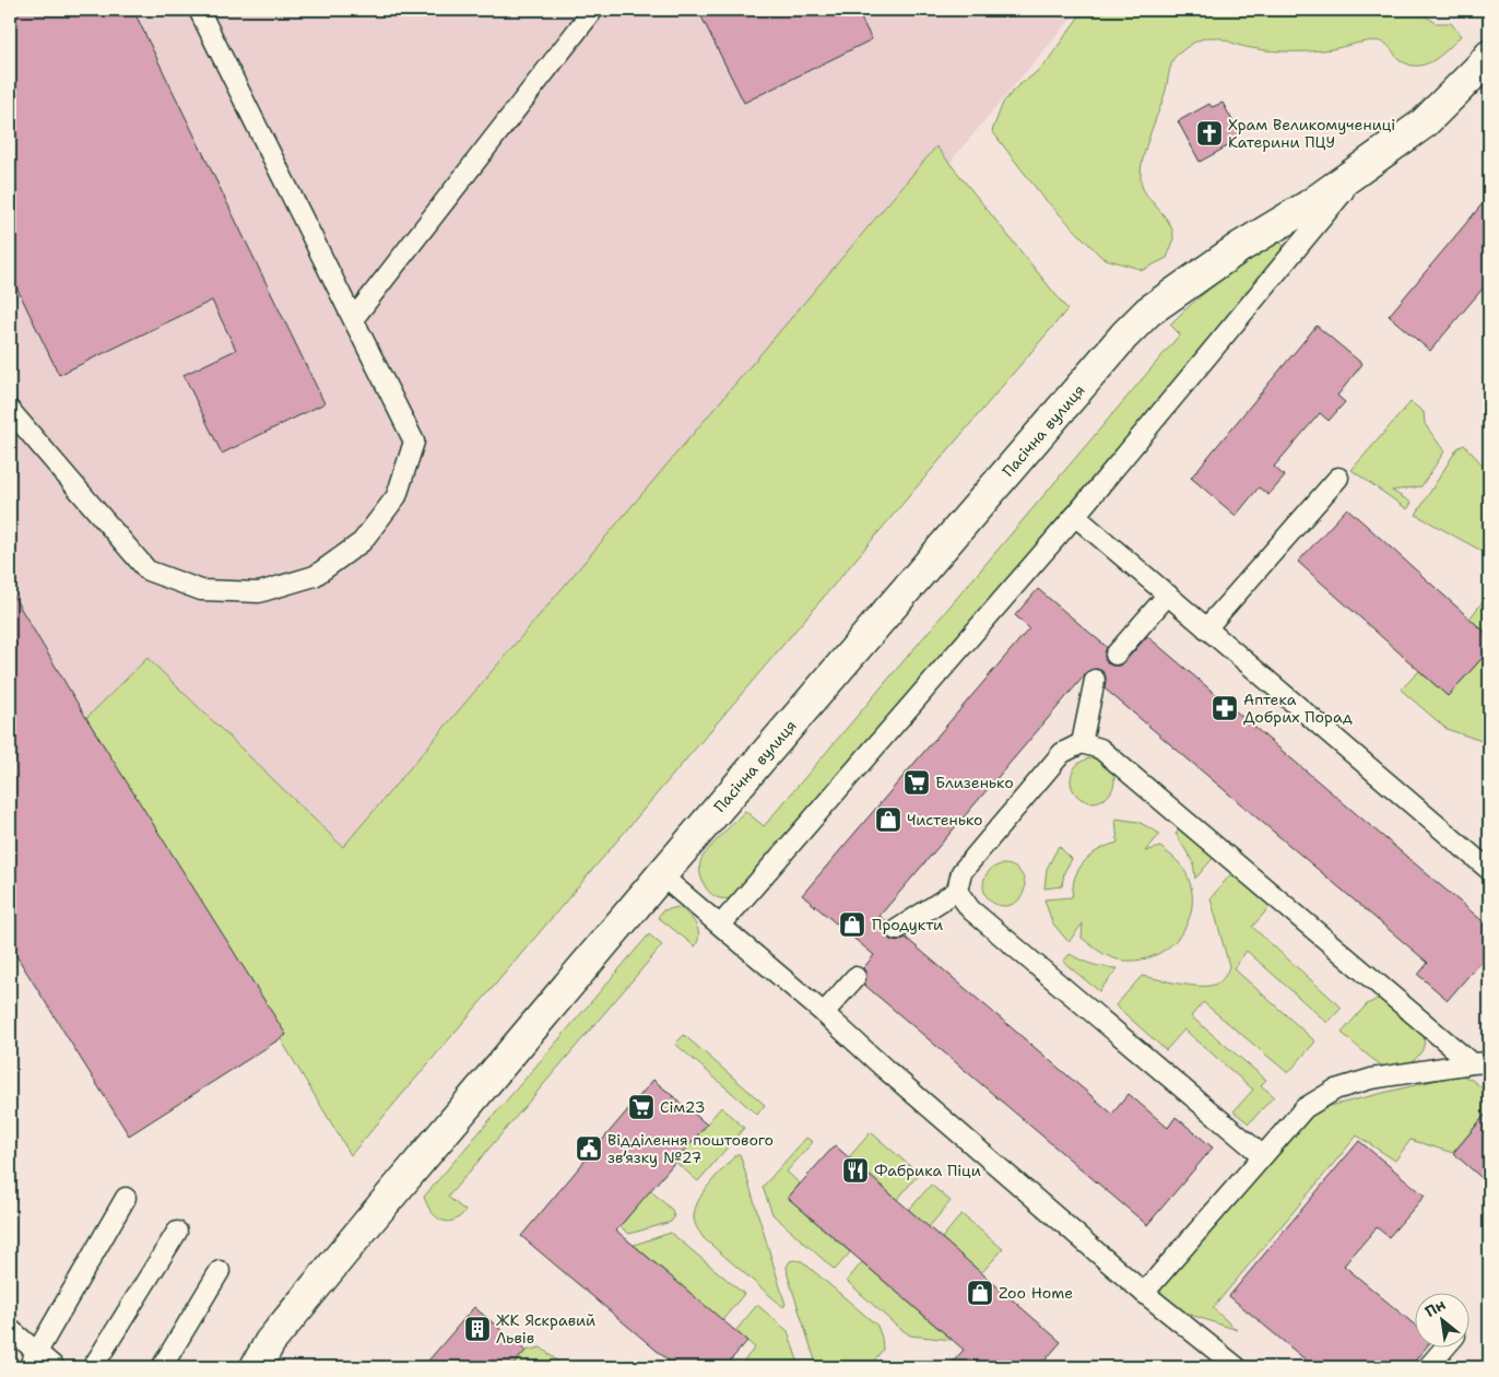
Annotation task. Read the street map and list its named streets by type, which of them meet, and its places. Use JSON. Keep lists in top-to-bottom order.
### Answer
{
  "streets": {
    "street": ["Пасічна вулиця"]
  },
  "places": {
    "church": ["Храм Великомучениці Катерини ПЦУ"],
    "pharmacy": ["Аптека Добрих Порад"],
    "supermarket": ["Близенько", "Сім23"],
    "shop": ["Чистенько", "Продукти", "Zoo Home"],
    "public building": ["Відділення поштового зв’язку №27"],
    "restaurant": ["Фабрика Піци"],
    "building": ["ЖК Яскравий Львів"]
  },
  "north": "top left"
}
